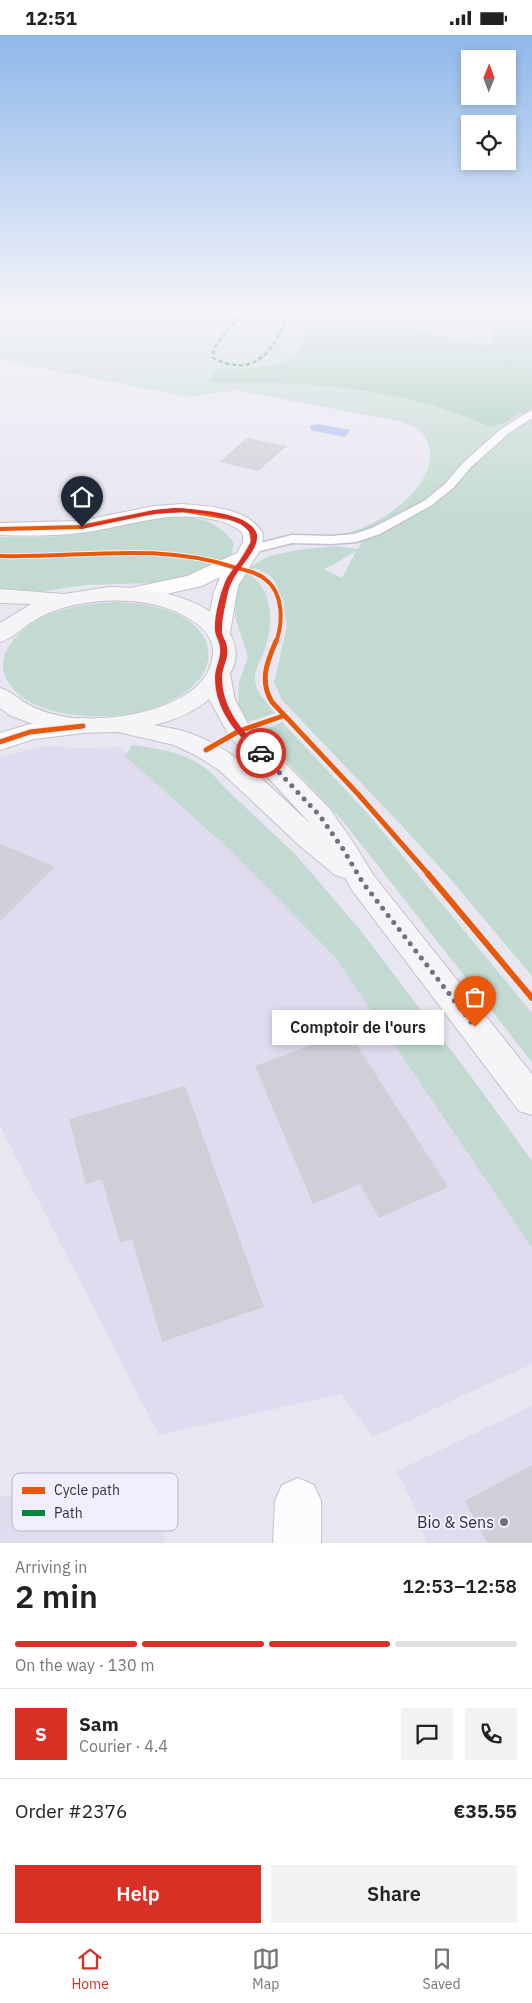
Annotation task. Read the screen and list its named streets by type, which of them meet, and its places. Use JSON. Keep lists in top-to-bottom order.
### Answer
{
  "places": ["Comptoir de l'ours", "Bio & Sens"],
  "legend": ["Cycle path", "Path"],
  "north": "top",
  "page": {
    "status": "12:51",
    "bubble": "Comptoir de l'ours",
    "heading": ["2 min", "Arriving in", "12:53–12:58"],
    "panel": [
      "Sam",
      "Courier · 4.4",
      "Order #2376",
      "€35.55"
    ],
    "bar": "On the way · 130 m",
    "round": "S",
    "buttons": ["Help", "Share"],
    "tabs": ["Home", "Map", "Saved"]
  }
}
